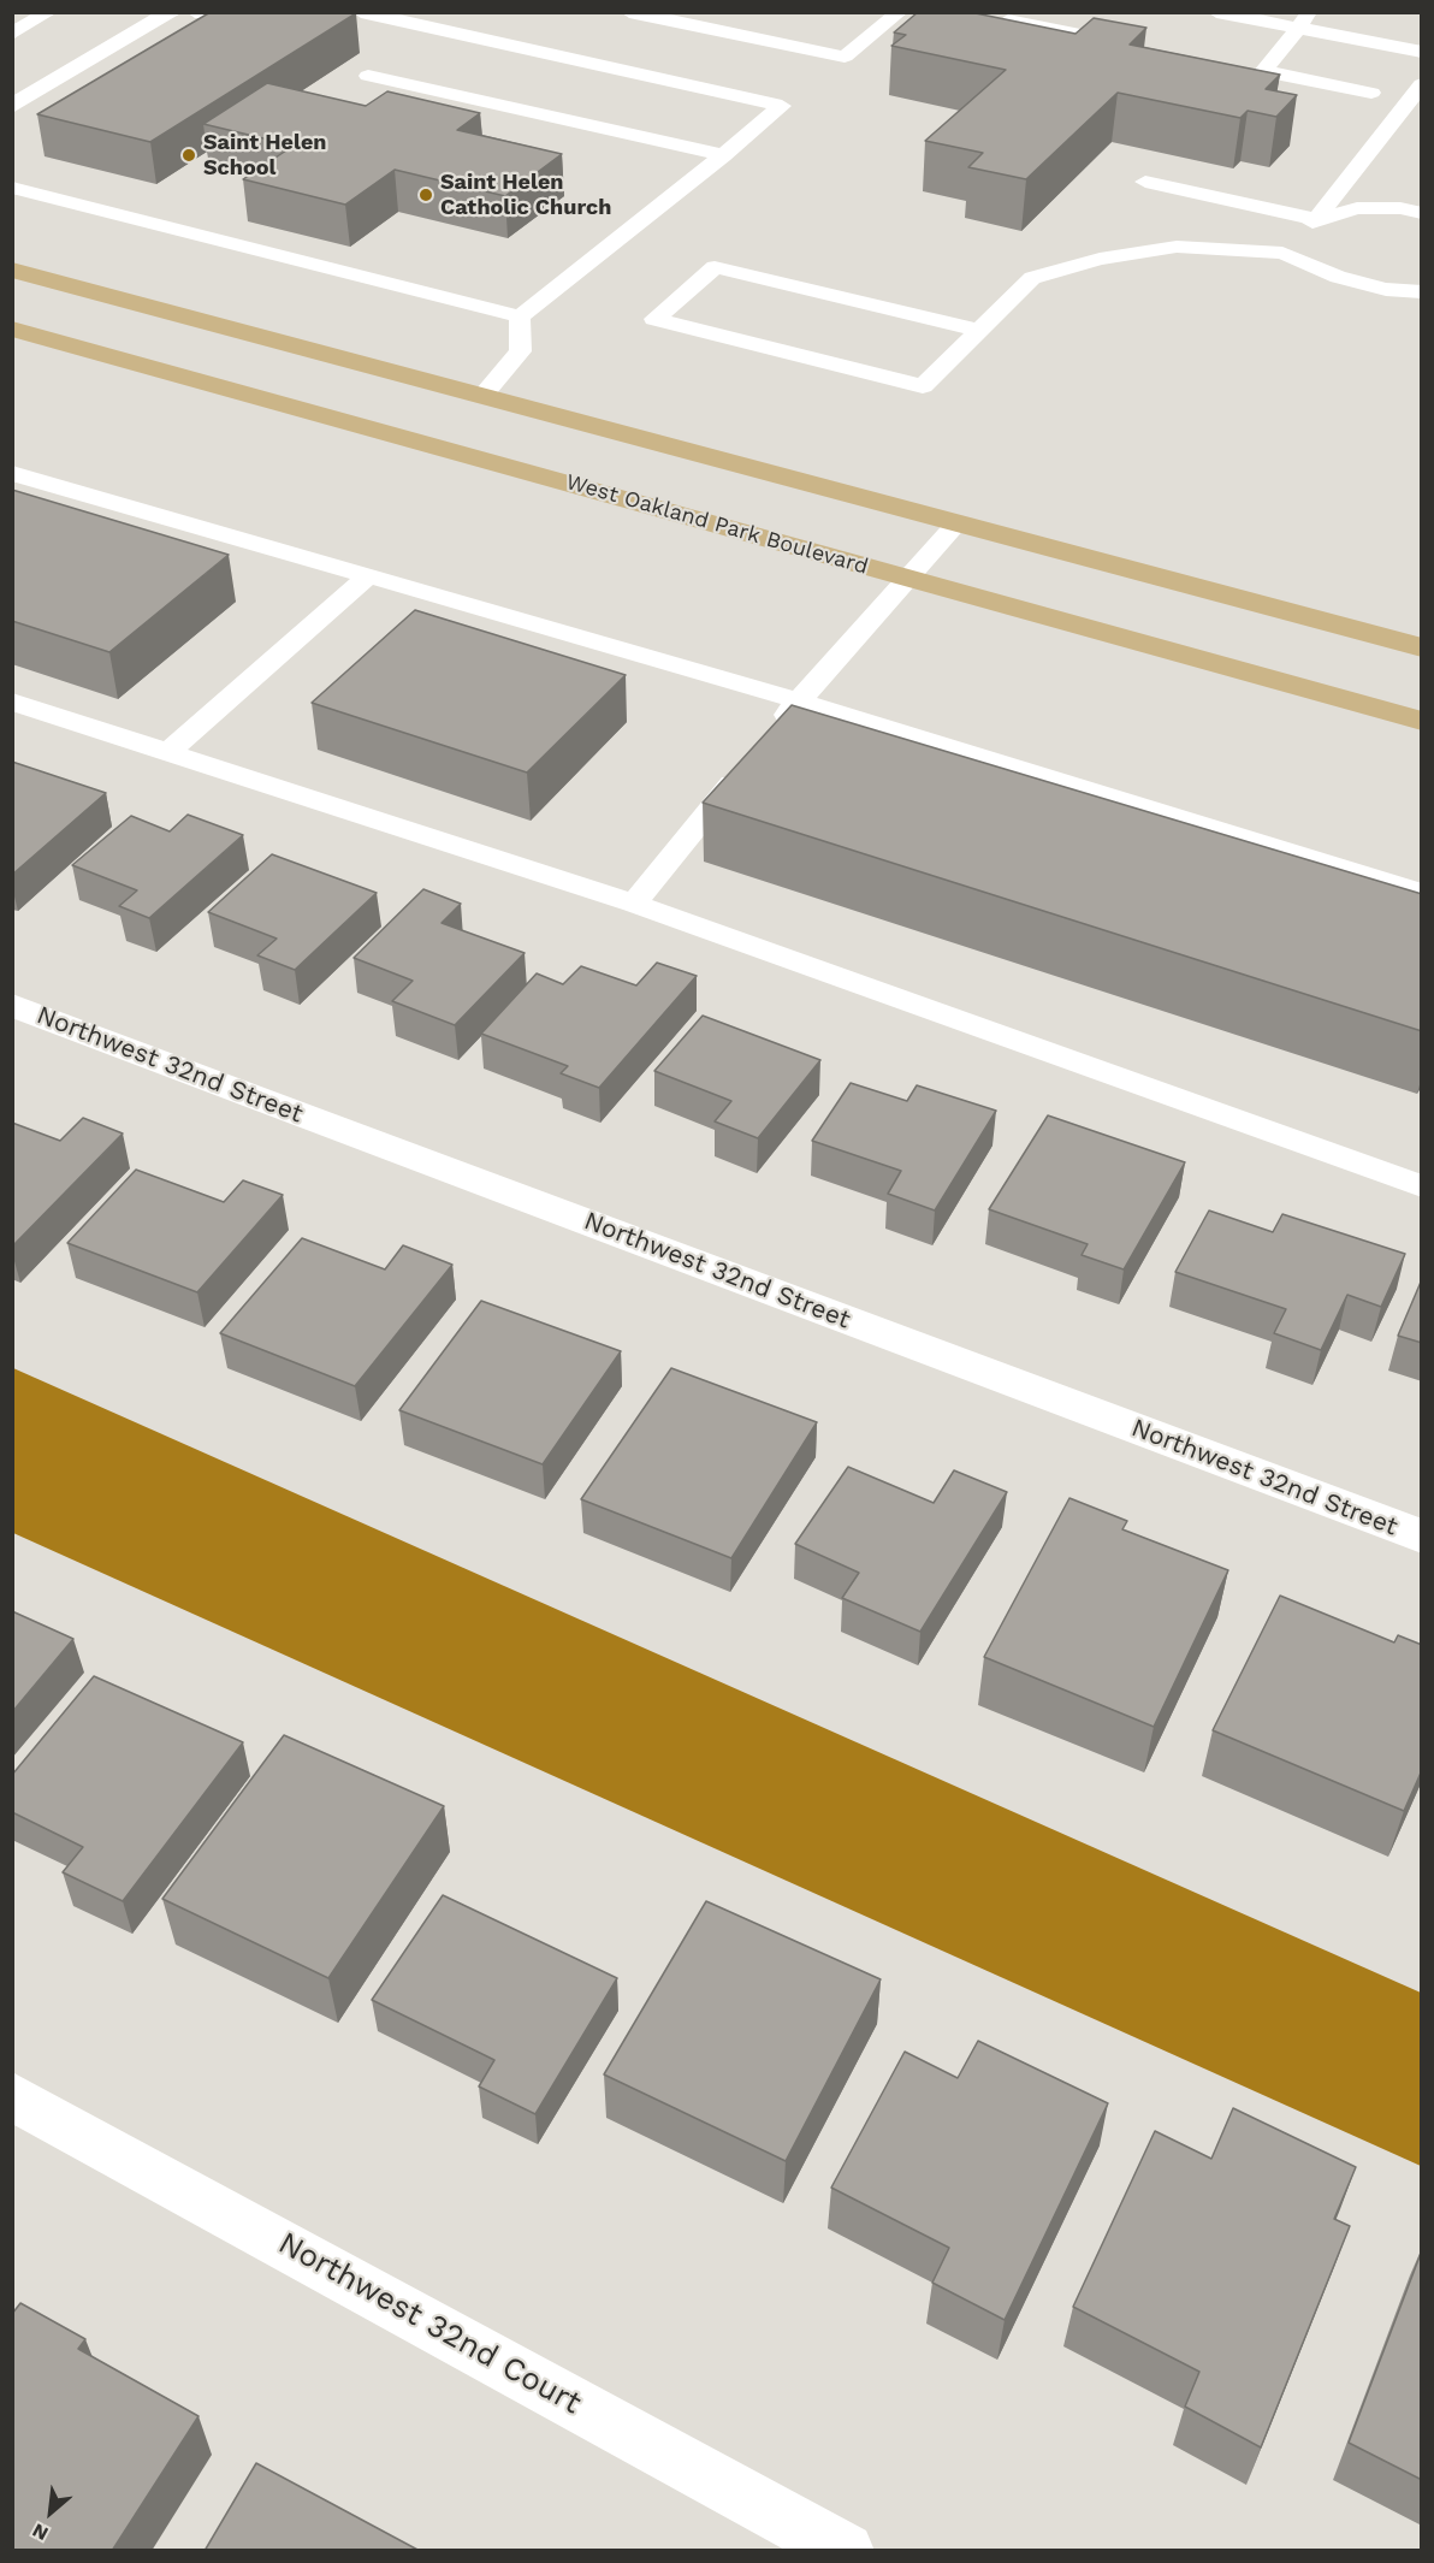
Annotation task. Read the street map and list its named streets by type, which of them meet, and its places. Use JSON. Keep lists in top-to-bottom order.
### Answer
{
  "streets": {
    "main road": ["West Oakland Park Boulevard"],
    "street": ["Northwest 32nd Street", "Northwest 32nd Court"]
  },
  "places": ["Saint Helen School", "Saint Helen Catholic Church"],
  "north": "bottom left"
}
